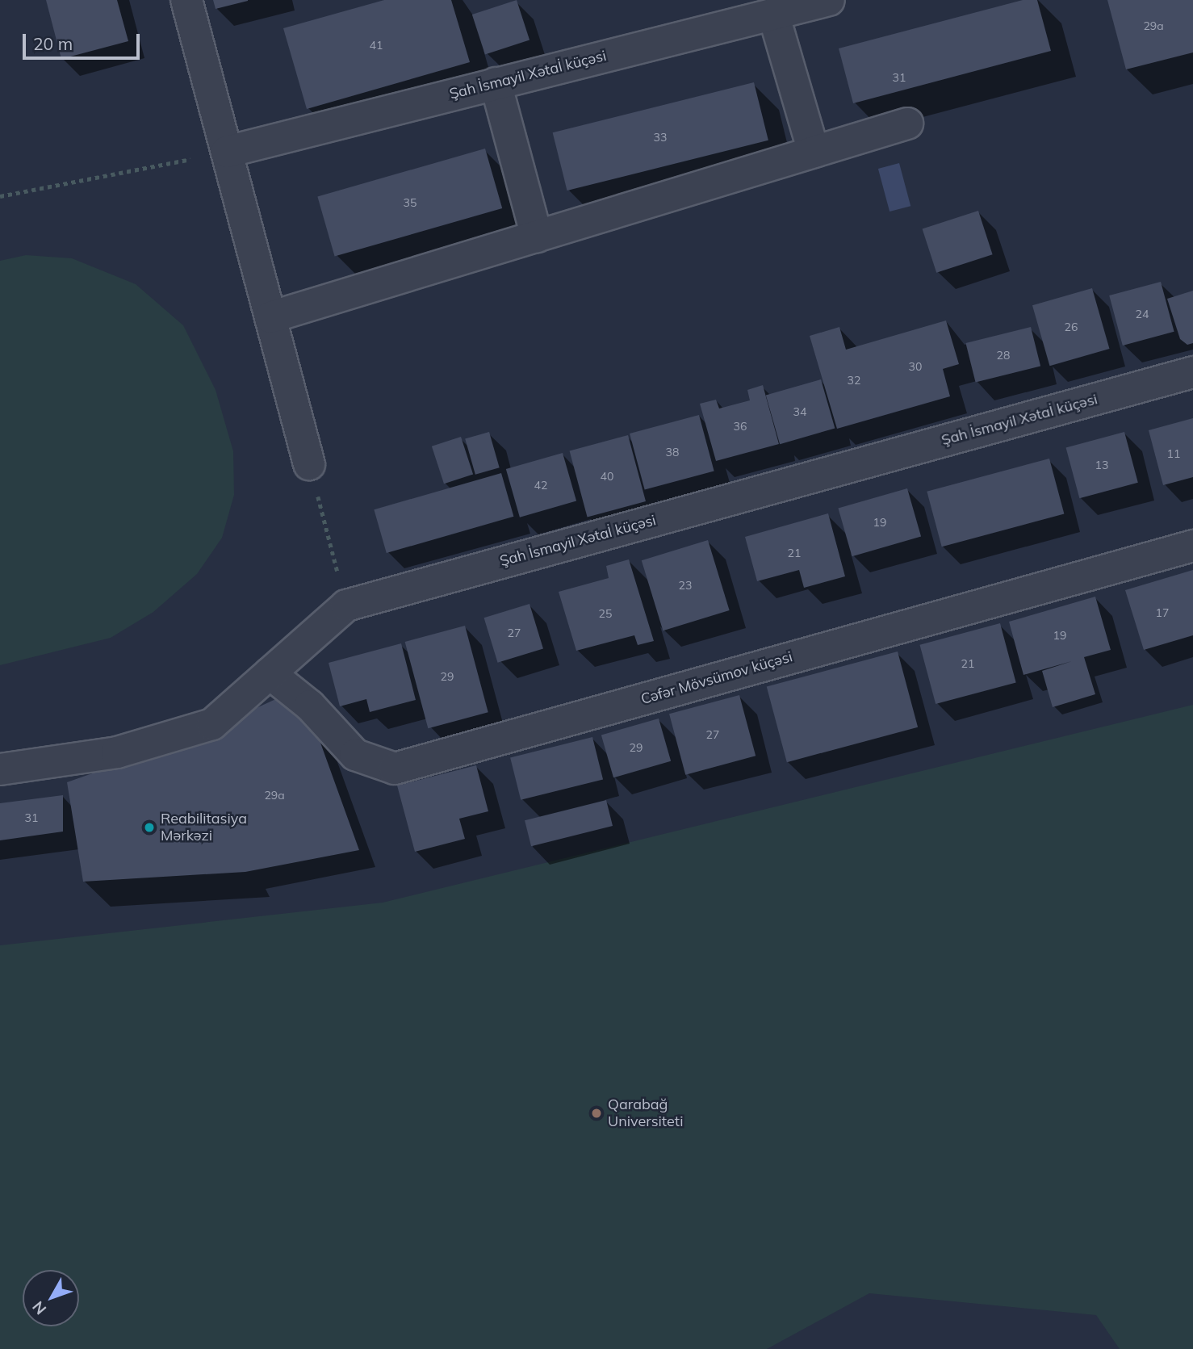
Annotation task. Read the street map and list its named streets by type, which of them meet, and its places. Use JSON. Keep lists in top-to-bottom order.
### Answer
{
  "streets": {
    "street": ["Şah İsmayil Xətaİ küçəsi", "Cəfər Mövsümov küçəsi"]
  },
  "crossings": [
    ["Şah İsmayil Xətaİ küçəsi", "Cəfər Mövsümov küçəsi"]
  ],
  "places": ["Reabilitasiya Mərkəzi", "Qarabağ Universiteti"],
  "house_numbers": [
    "29a",
    "41",
    "31",
    "33",
    "35",
    "24",
    "26",
    "28",
    "30",
    "32",
    "34",
    "36",
    "38",
    "11",
    "13",
    "40",
    "42",
    "19",
    "21",
    "23",
    "17",
    "25",
    "27",
    "19",
    "21",
    "29",
    "27",
    "29",
    "29a",
    "31"
  ],
  "scale_bar": "20 m",
  "north": "bottom left"
}
